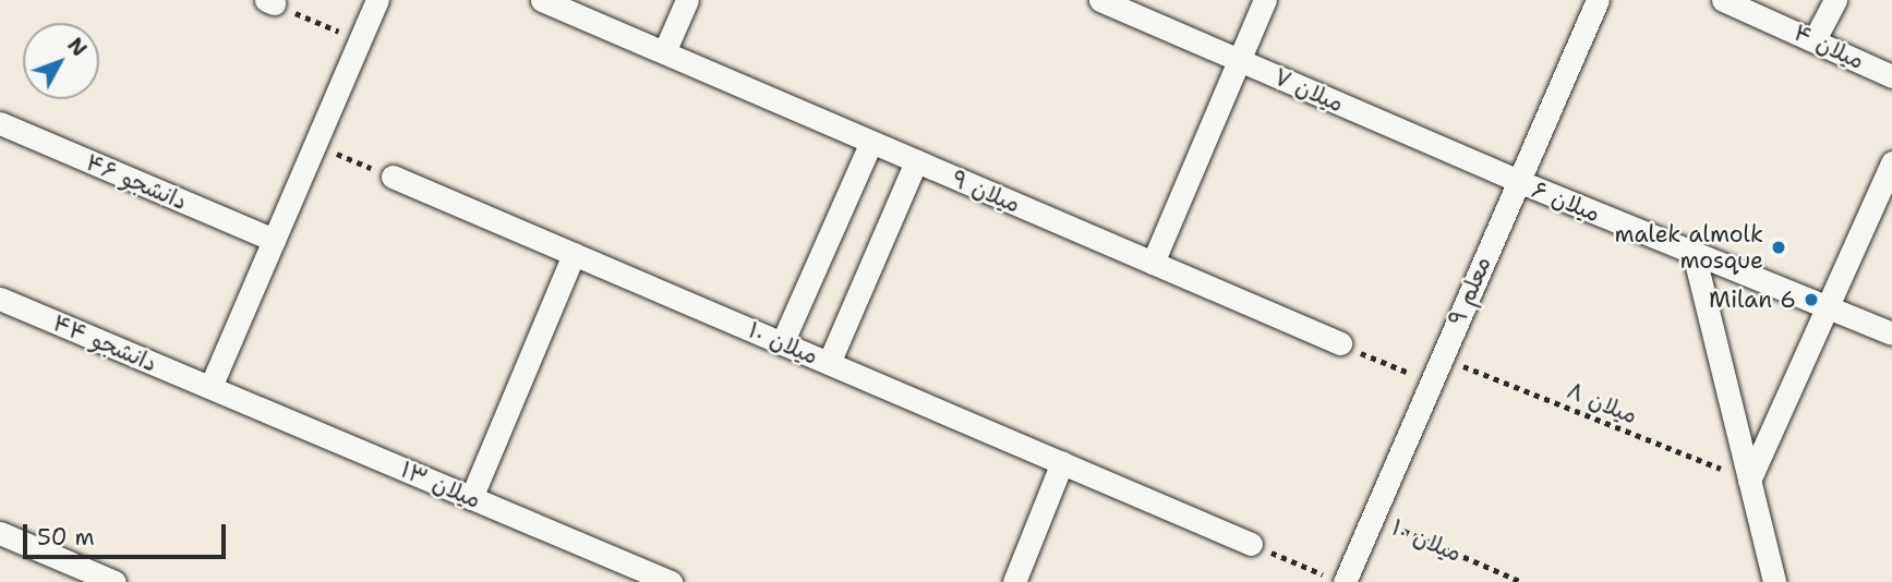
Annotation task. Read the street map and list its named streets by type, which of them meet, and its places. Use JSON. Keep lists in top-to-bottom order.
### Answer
{
  "streets": {
    "street": [
      "میلان ۴",
      "میلان ۷",
      "دانشجو ۴۶",
      "میلان ۹",
      "میلان ۶",
      "معلم ۹",
      "دانشجو ۴۴",
      "میلان ۱۰",
      "میلان ۱۳"
    ],
    "path": ["میلان ۸"]
  },
  "crossings": [
    ["میلان ۷", "میلان ۶"],
    ["میلان ۷", "معلم ۹"],
    ["میلان ۶", "معلم ۹"],
    ["معلم ۹", "میلان ۱۰"],
    ["معلم ۹", "میلان ۸"],
    ["دانشجو ۴۴", "میلان ۱۳"]
  ],
  "places": ["malek almolk mosque", "Milan 6"],
  "scale_bar": "50 m",
  "north": "top right"
}
